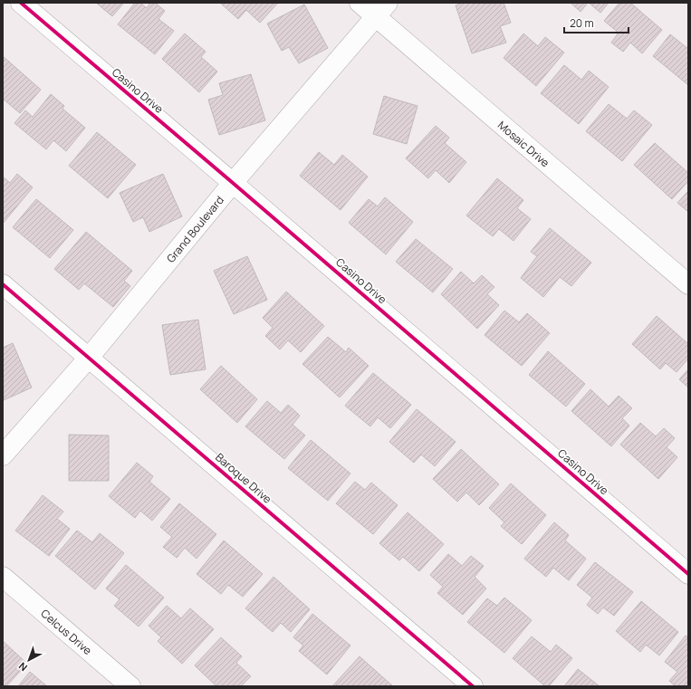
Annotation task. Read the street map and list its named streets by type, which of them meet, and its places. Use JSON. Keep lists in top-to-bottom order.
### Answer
{
  "streets": {
    "street": [
      "Casino Drive",
      "Mosaic Drive",
      "Grand Boulevard",
      "Baroque Drive",
      "Celcus Drive"
    ]
  },
  "crossings": [
    ["Casino Drive", "Grand Boulevard"],
    ["Mosaic Drive", "Grand Boulevard"],
    ["Grand Boulevard", "Baroque Drive"]
  ],
  "scale_bar": "20 m",
  "north": "bottom left"
}
